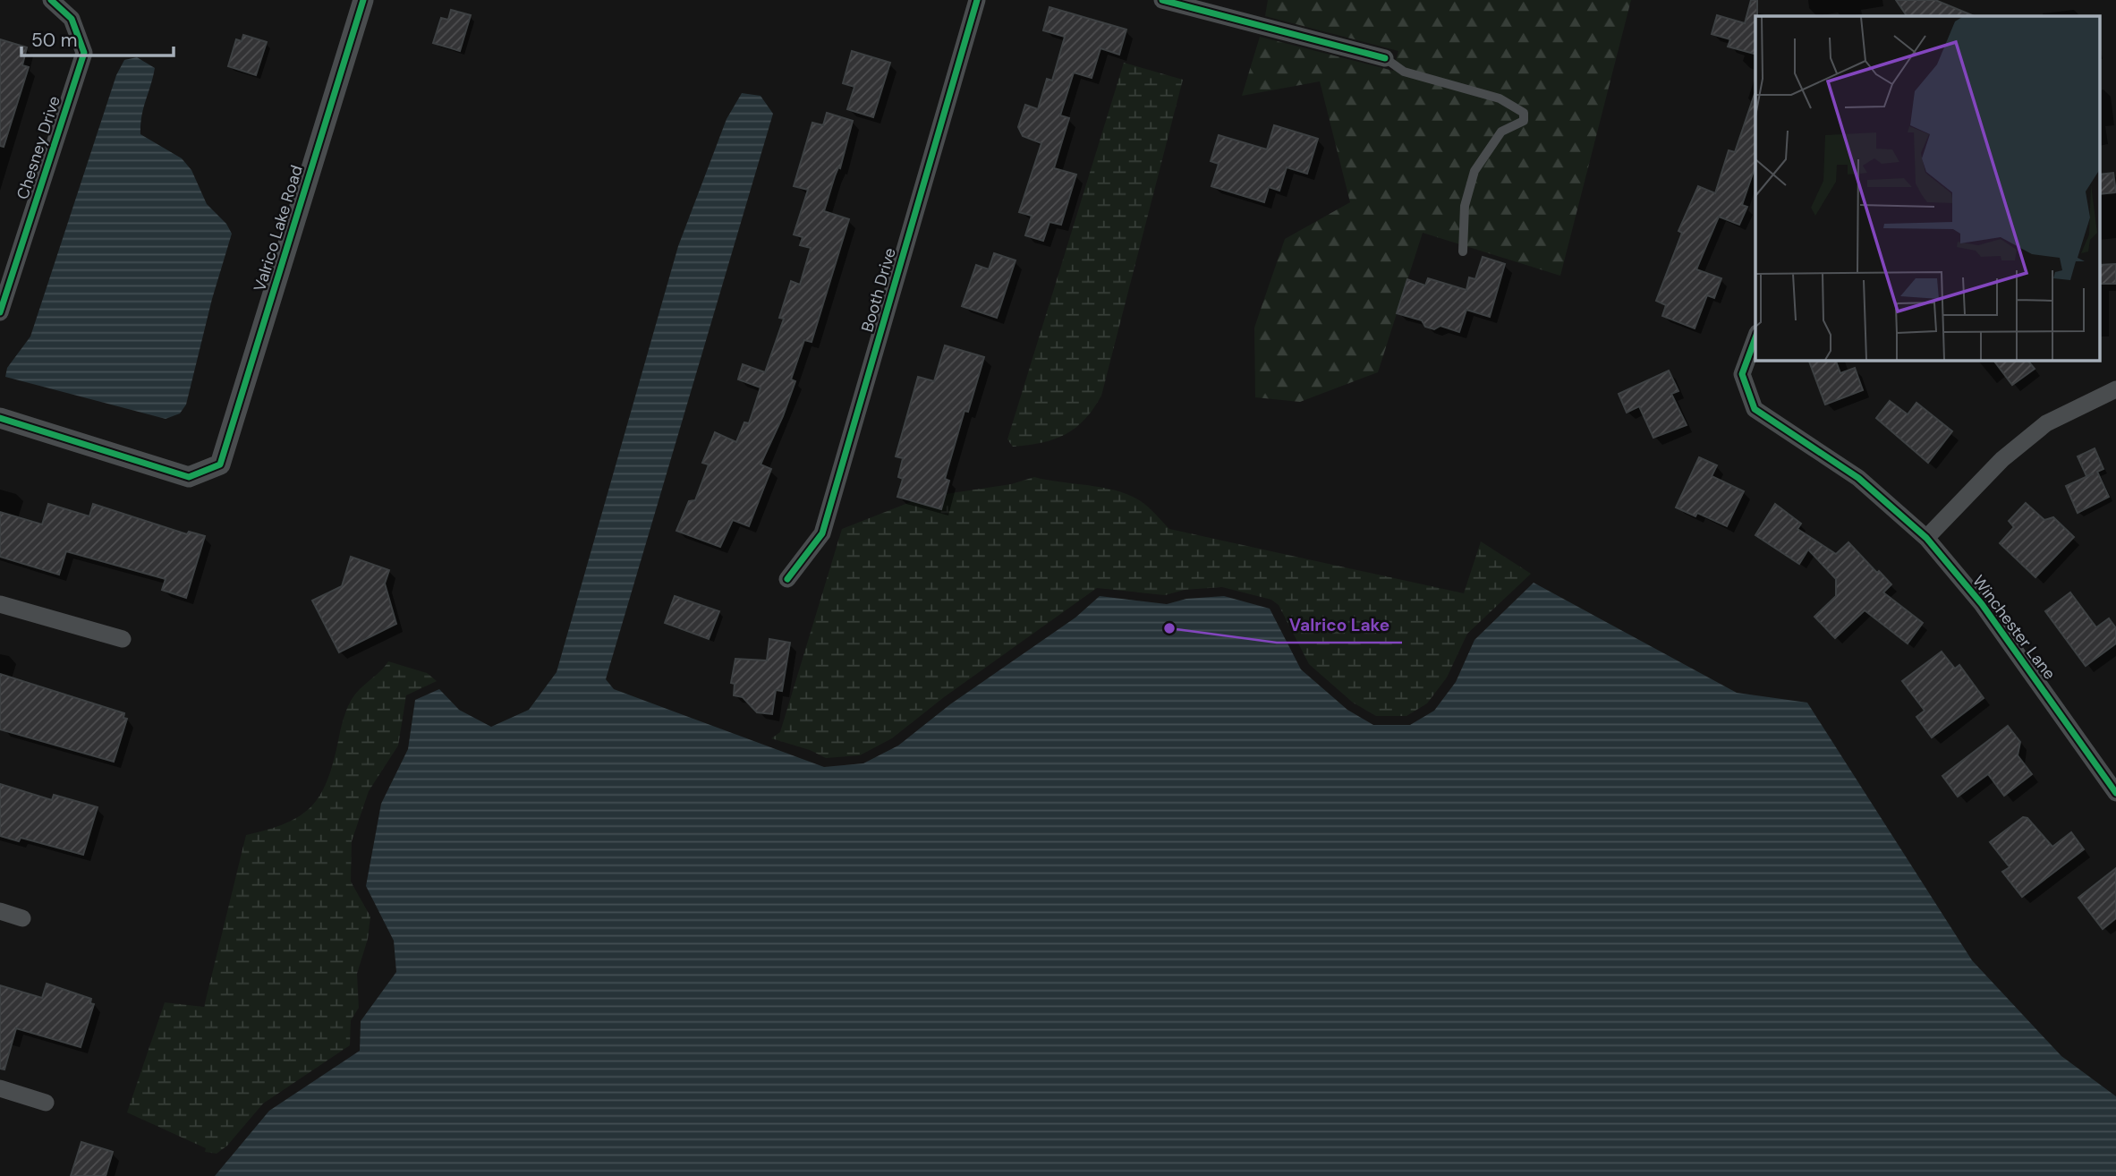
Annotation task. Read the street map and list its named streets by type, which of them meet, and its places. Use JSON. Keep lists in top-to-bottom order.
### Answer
{
  "streets": {
    "street": [
      "Chesney Drive",
      "Valrico Lake Road",
      "Booth Drive",
      "Winchester Lane"
    ]
  },
  "places": ["Valrico Lake"],
  "scale_bar": "50 m"
}
